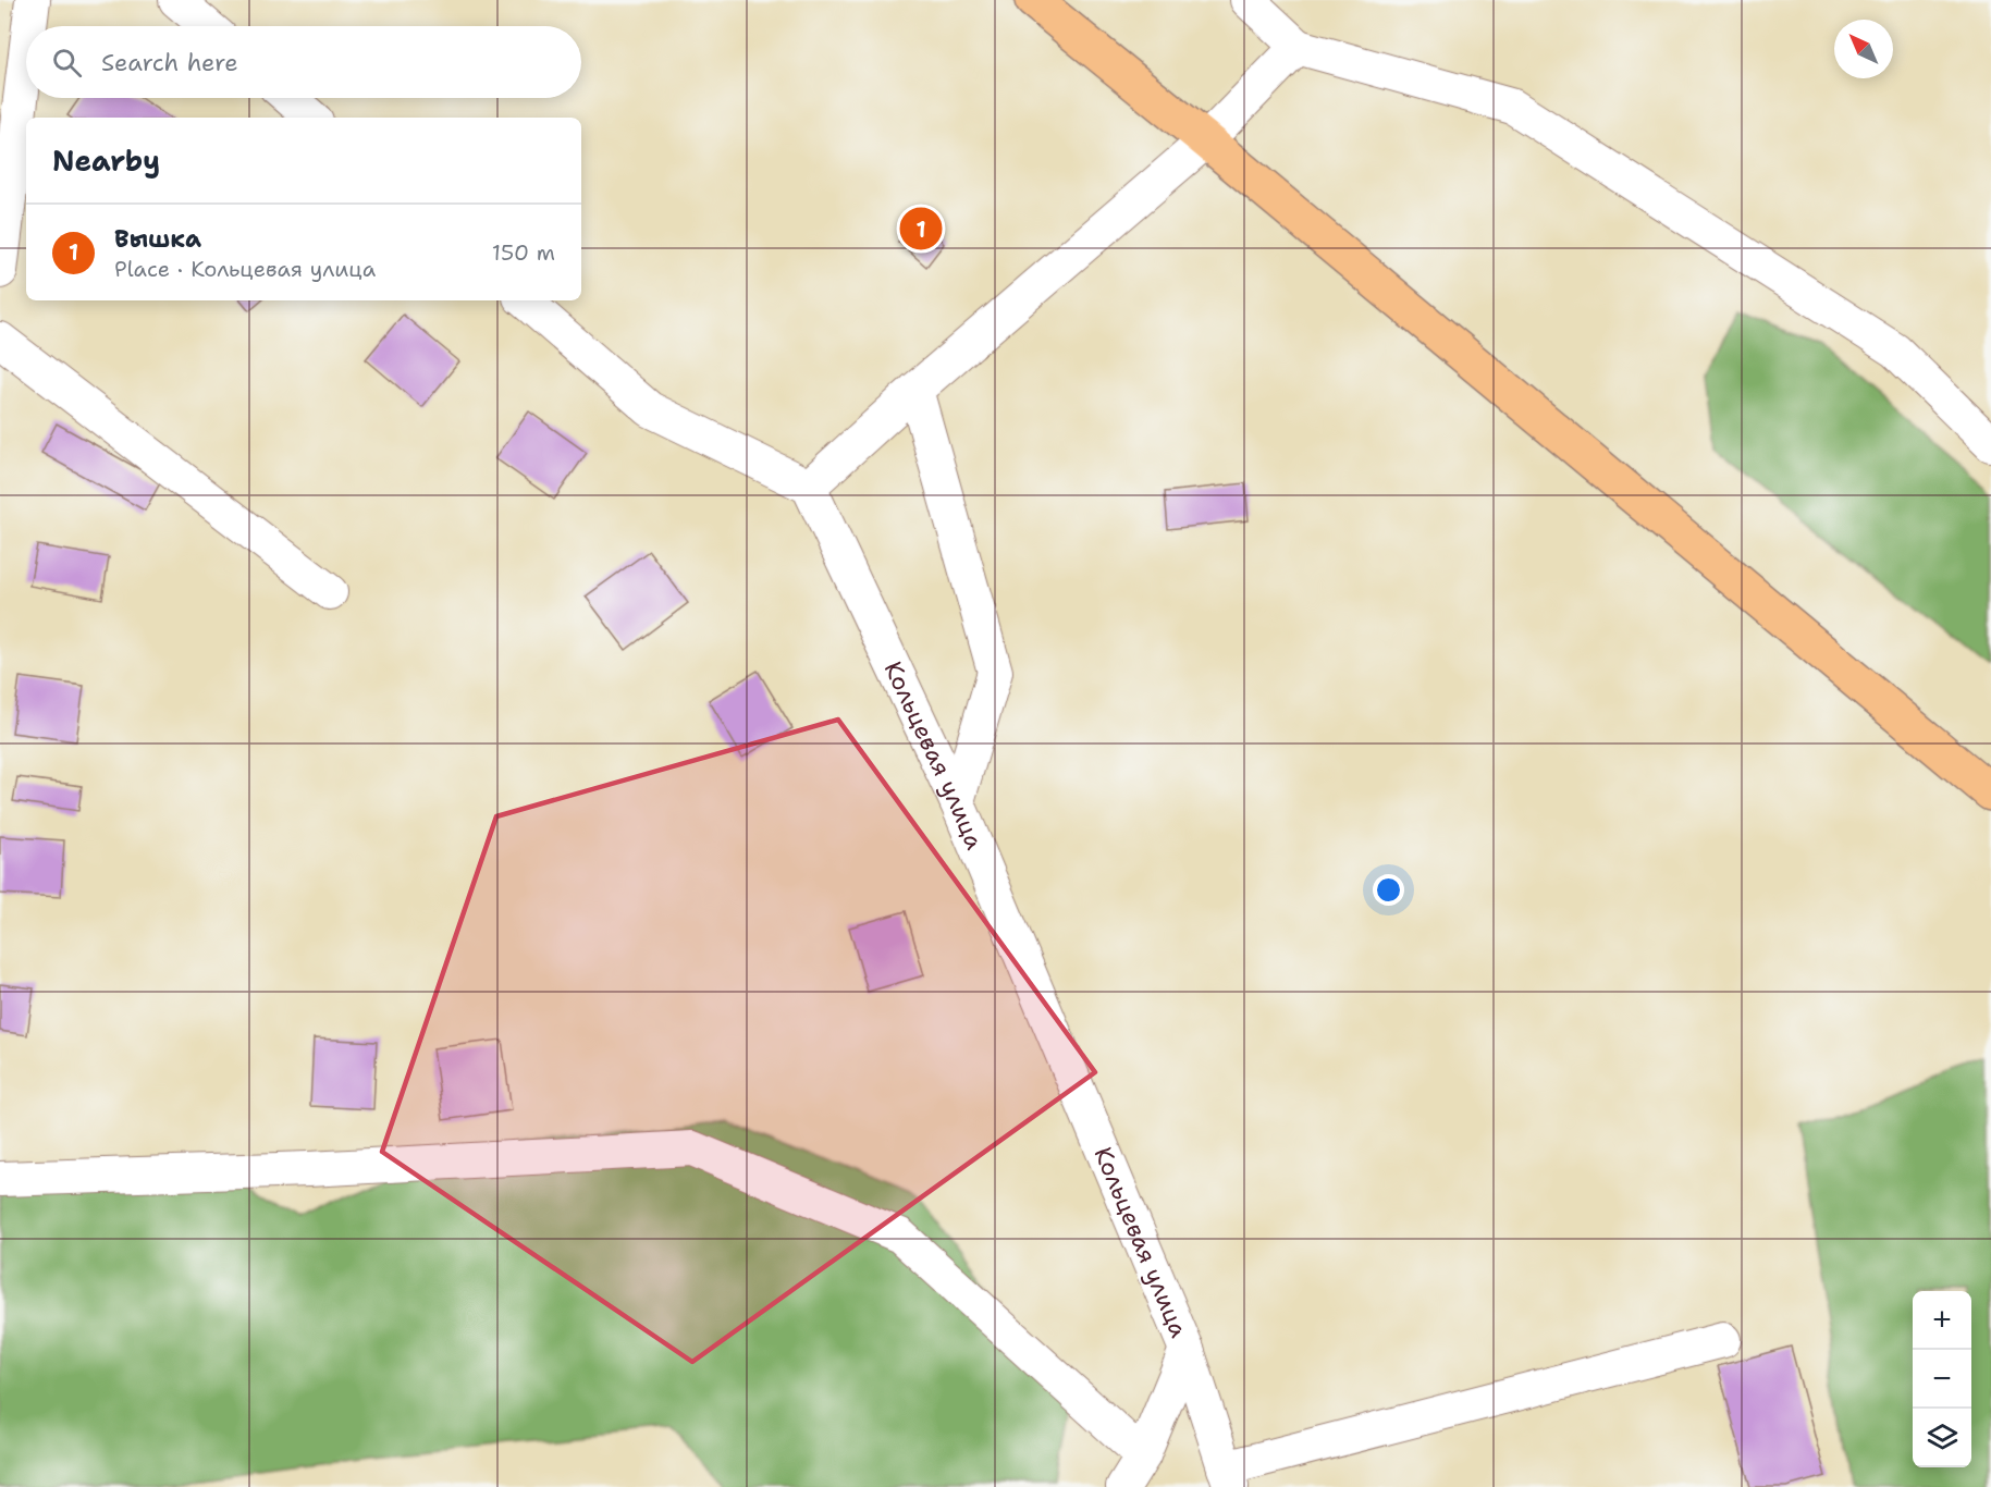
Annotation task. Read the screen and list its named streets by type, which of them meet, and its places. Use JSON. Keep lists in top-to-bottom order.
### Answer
{
  "streets": {
    "street": ["Кольцевая улица"]
  },
  "north": "top left",
  "page": {
    "search": "Search here",
    "heading": "Nearby",
    "list": [
      {
        "mark": "1",
        "name": "Вышка",
        "note": "Place · Кольцевая улица",
        "value": "150 m"
      }
    ],
    "pins": "1",
    "map_buttons": ["+", "−"]
  }
}
